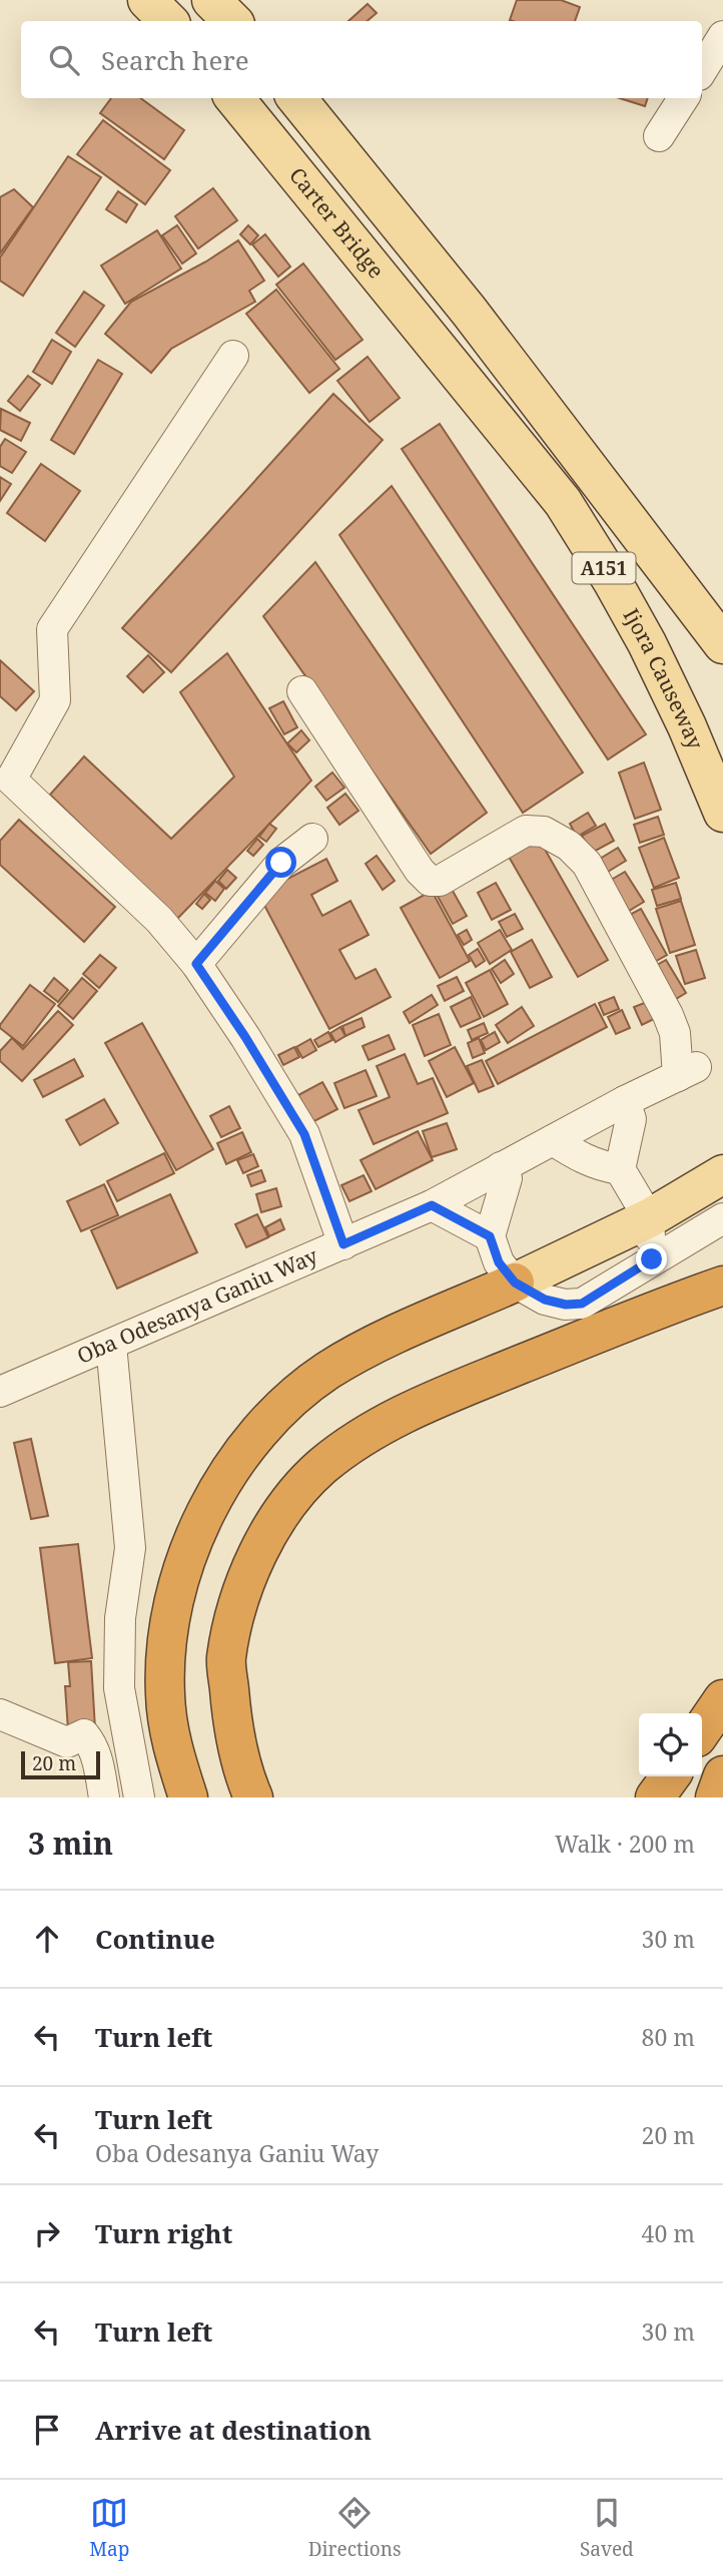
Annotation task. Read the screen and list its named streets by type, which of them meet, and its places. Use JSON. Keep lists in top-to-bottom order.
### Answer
{
  "streets": {
    "main road": ["Carter Bridge", "A151", "Ijora Causeway"],
    "street": ["Oba Odesanya Ganiu Way"]
  },
  "crossings": [
    ["Carter Bridge", "Ijora Causeway"]
  ],
  "scale_bar": "20 m",
  "page": {
    "search": "Search here",
    "scale": "20 m",
    "heading": ["3 min", "Walk · 200 m"],
    "list": [
      ["Continue", "30 m"],
      ["Turn left", "80 m"],
      ["Turn left", "Oba Odesanya Ganiu Way", "20 m"],
      ["Turn right", "40 m"],
      ["Turn left", "30 m"],
      "Arrive at destination"
    ],
    "nav": ["Map", "Directions", "Saved"]
  }
}
